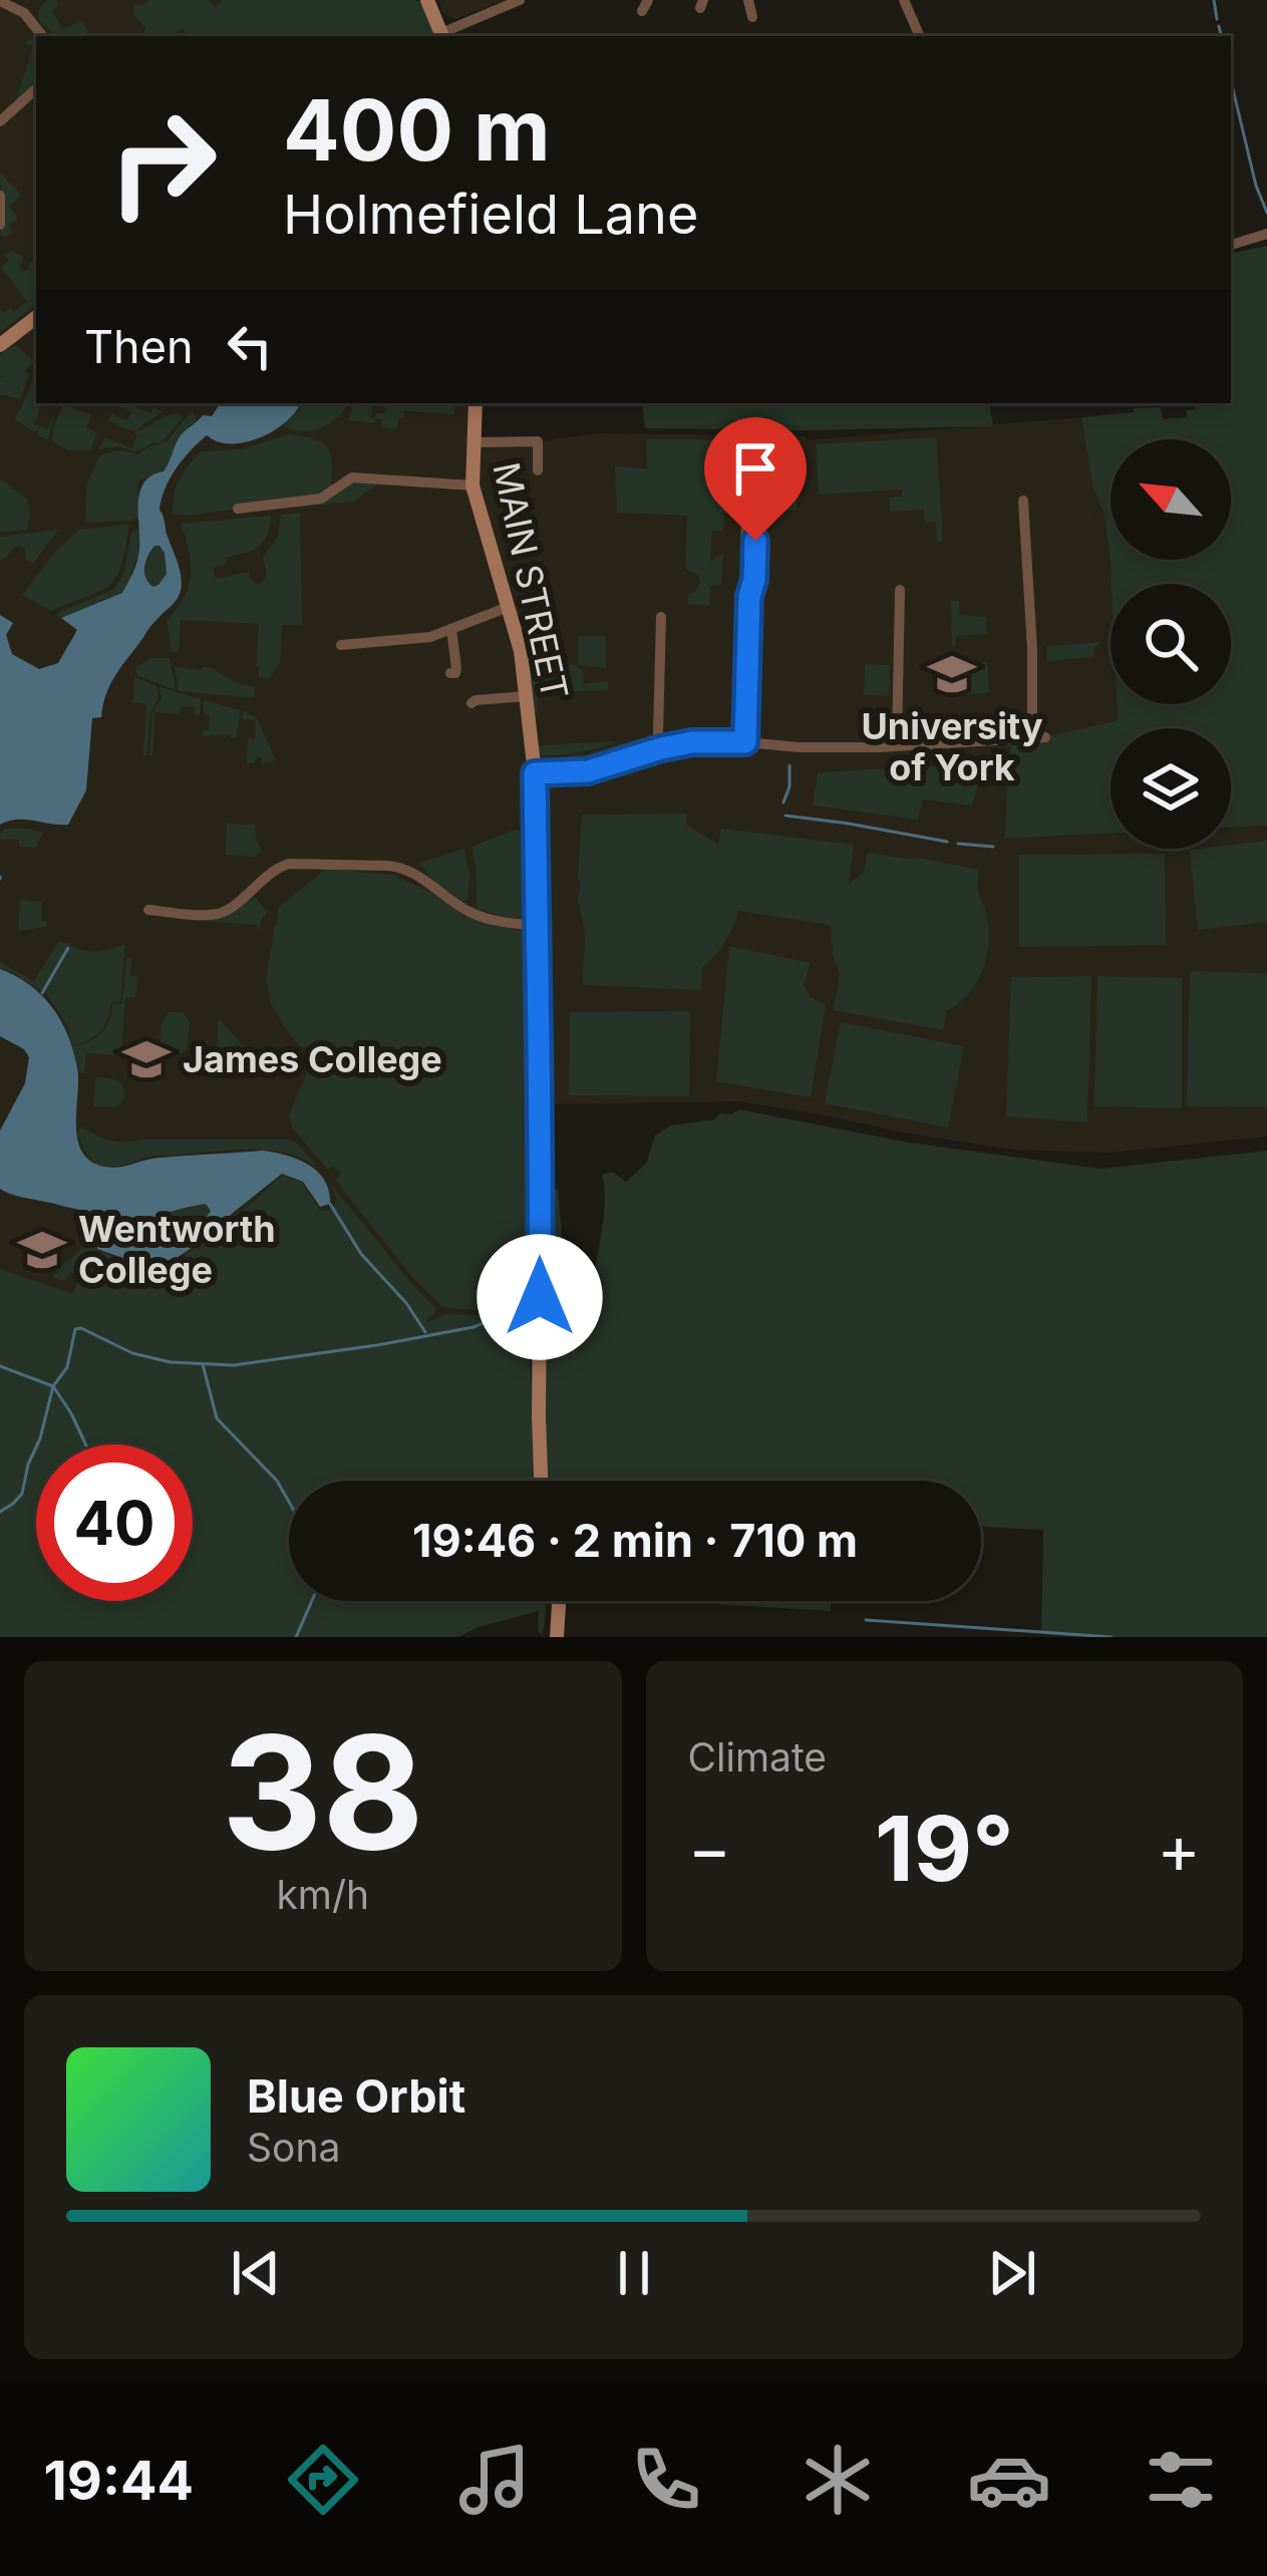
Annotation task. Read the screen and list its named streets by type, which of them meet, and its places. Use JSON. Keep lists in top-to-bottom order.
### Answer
{
  "streets": {
    "street": ["MAIN STREET"]
  },
  "places": {
    "school or university": ["University of York", "James College", "Wentworth College"]
  },
  "north": "top left",
  "page": {
    "turn": ["400 m", "Holmefield Lane"],
    "then": "Then",
    "limit": "40",
    "trip": "19:46 · 2 min · 710 m",
    "tile": [
      ["38", "km/h"],
      "Climate"
    ],
    "heat": ["−", "19°", "+"],
    "song": ["Blue Orbit", "Sona"],
    "tabs": "19:44"
  }
}
